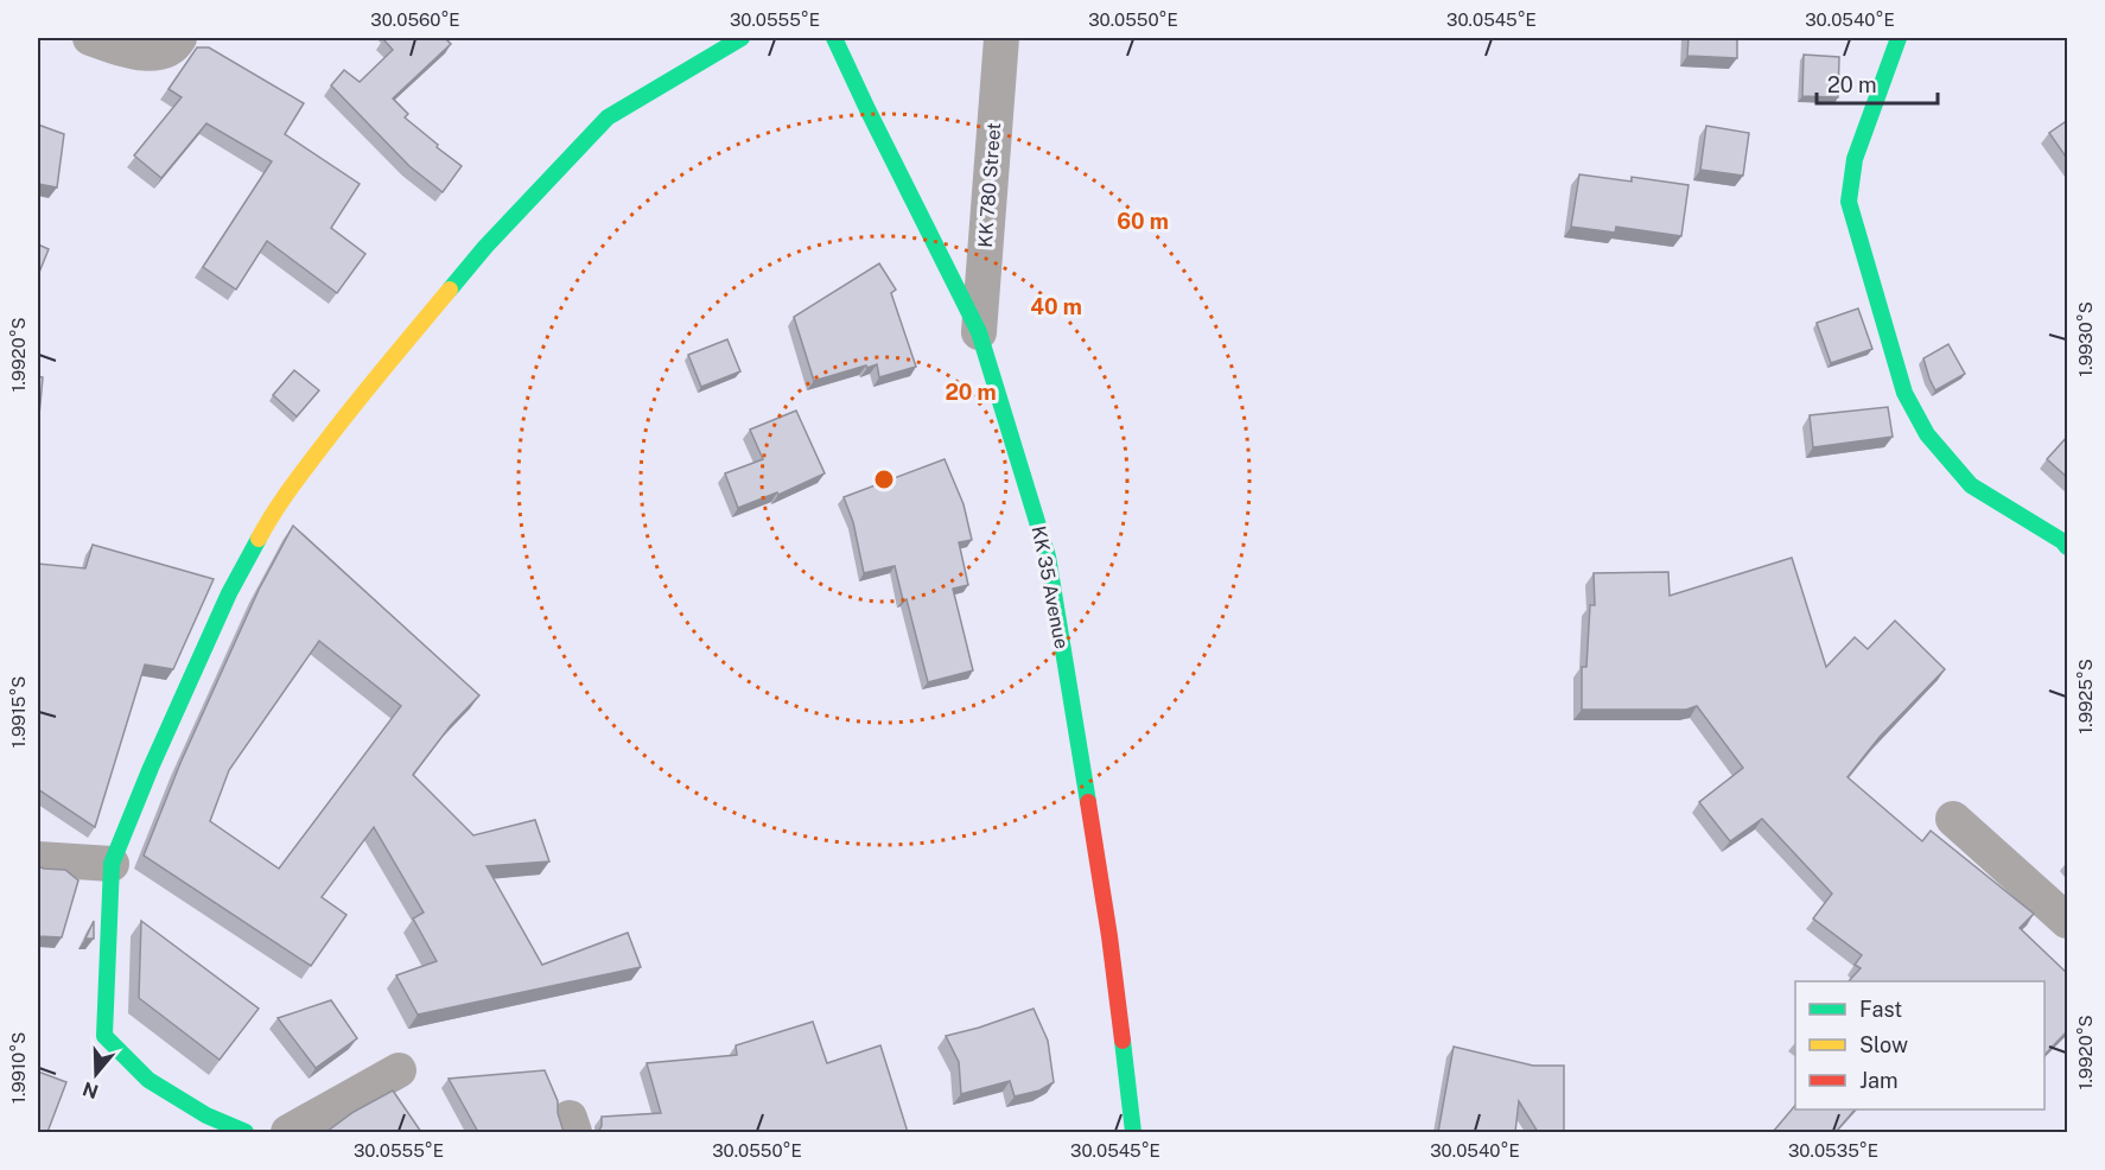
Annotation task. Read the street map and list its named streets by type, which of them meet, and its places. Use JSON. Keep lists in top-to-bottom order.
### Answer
{
  "streets": {
    "street": ["KK 780 Street", "KK 35 Avenue"]
  },
  "crossings": [
    ["KK 780 Street", "KK 35 Avenue"]
  ],
  "legend": ["Fast", "Slow", "Jam"],
  "scale_bar": "20 m",
  "north": "bottom",
  "coordinates": [
    "30.0560°E",
    "30.0555°E",
    "30.0550°E",
    "30.0545°E",
    "30.0540°E",
    "1.9930°S",
    "1.9920°S",
    "1.9925°S",
    "1.9915°S",
    "1.9910°S",
    "30.0535°E"
  ],
  "rings": ["60 m", "40 m", "20 m"]
}
